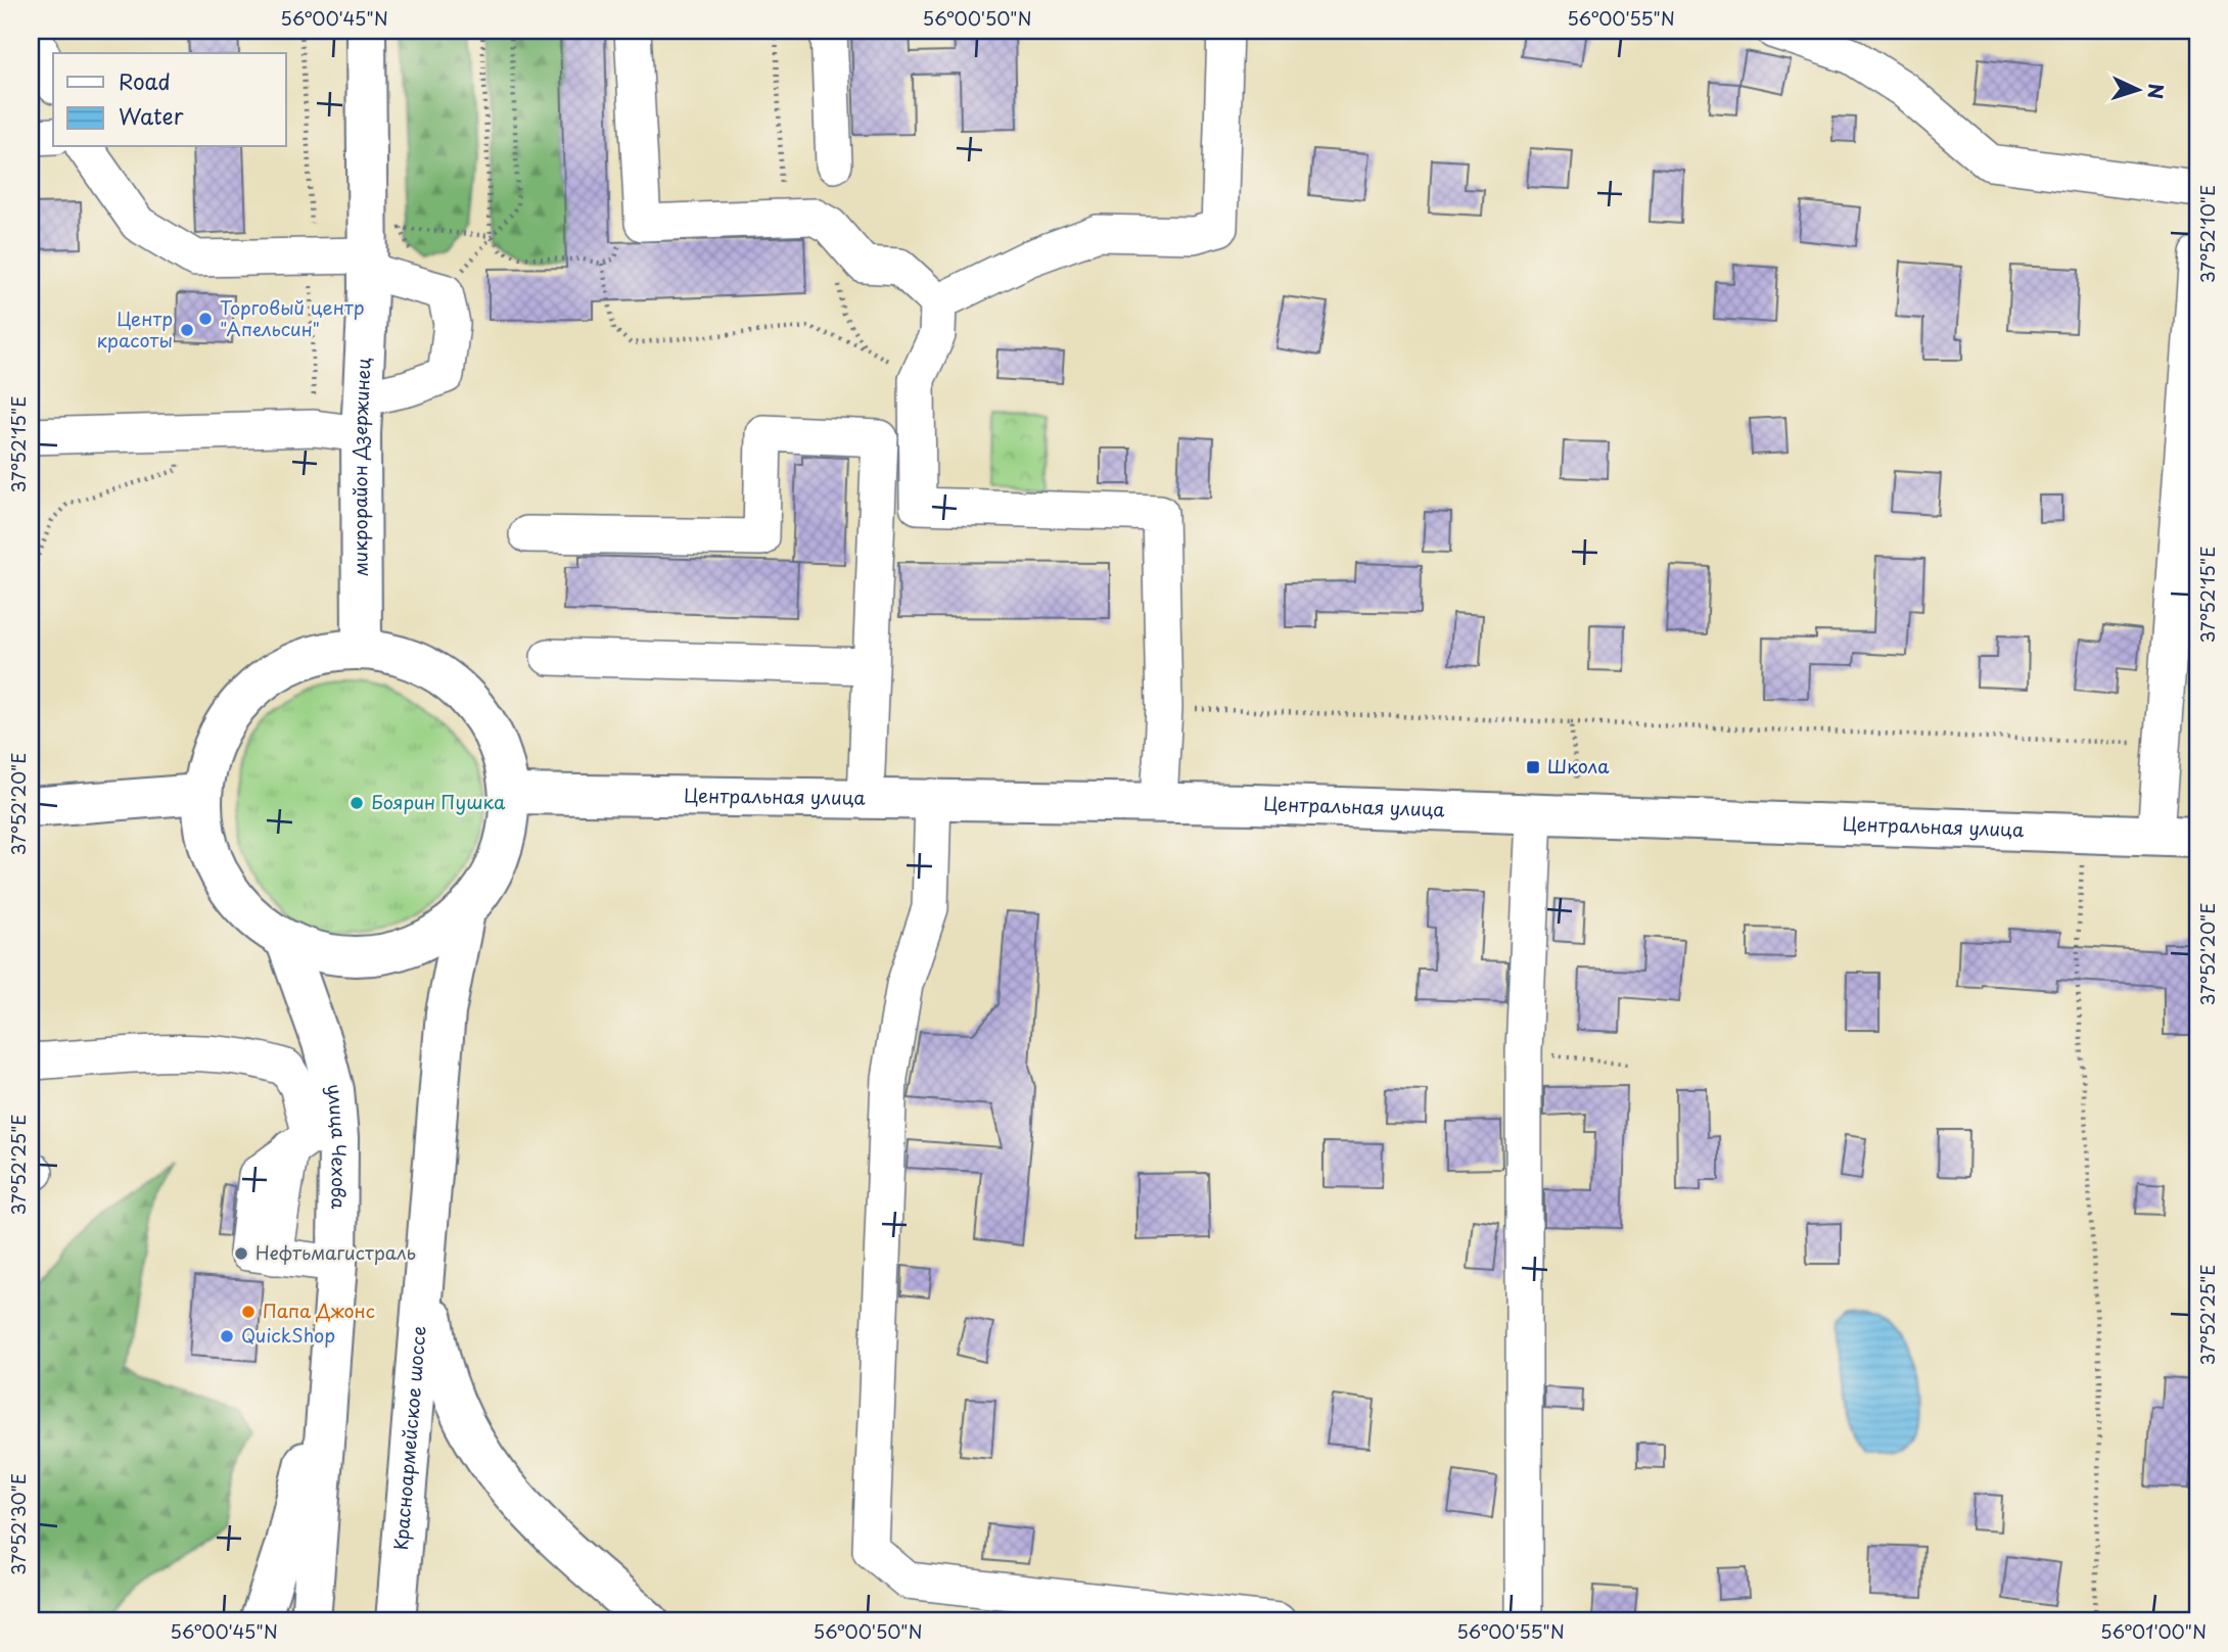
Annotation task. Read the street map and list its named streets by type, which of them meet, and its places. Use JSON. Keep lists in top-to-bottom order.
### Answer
{
  "streets": {
    "main road": [
      "микрорайон Дзержинец",
      "Центральная улица",
      "улица Чехова",
      "Красноармейское шоссе"
    ]
  },
  "places": {
    "other": [
      "Торговый центр \"Апельсин\"",
      "Центр красоты",
      "Боярин Пушка",
      "Нефтьмагистраль",
      "Папа Джонс",
      "QuickShop"
    ],
    "transit": ["Школа"]
  },
  "legend": ["Road", "Water"],
  "north": "right",
  "coordinates": [
    "56°00'45\"N",
    "56°00'50\"N",
    "56°00'55\"N",
    "37°52'10\"E",
    "37°52'15\"E",
    "37°52'20\"E",
    "37°52'25\"E",
    "37°52'30\"E",
    "56°01'00\"N"
  ]
}
